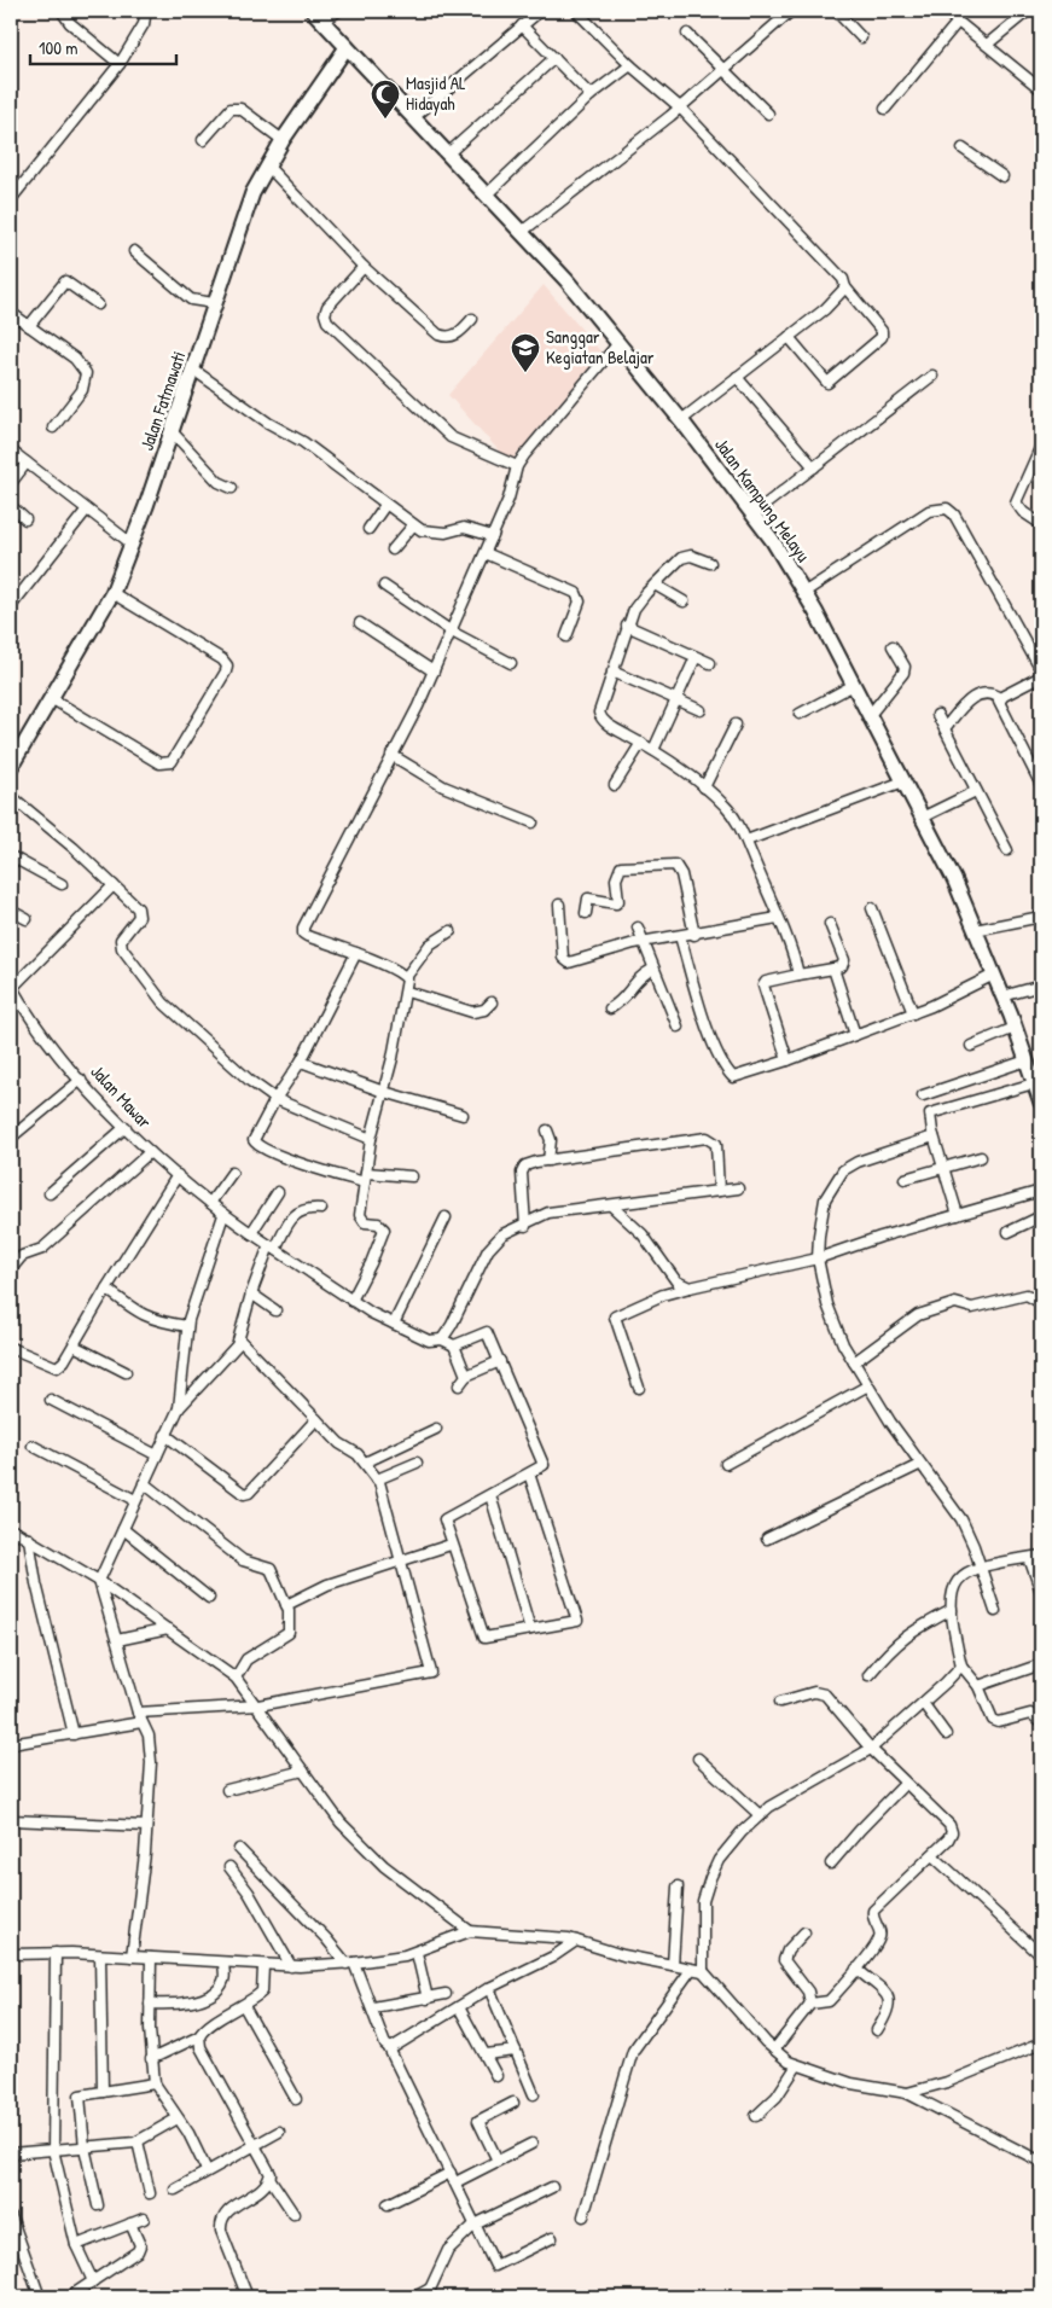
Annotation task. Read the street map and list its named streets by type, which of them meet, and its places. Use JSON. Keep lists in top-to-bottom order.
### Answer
{
  "streets": {
    "main road": ["Jalan Fatmawati", "Jalan Kampung Melayu"],
    "street": ["Jalan Mawar"]
  },
  "crossings": [
    ["Jalan Fatmawati", "Jalan Kampung Melayu"]
  ],
  "places": {
    "mosque": ["Masjid AL Hidayah"],
    "school or university": ["Sanggar Kegiatan Belajar"]
  },
  "scale_bar": "100 m"
}
